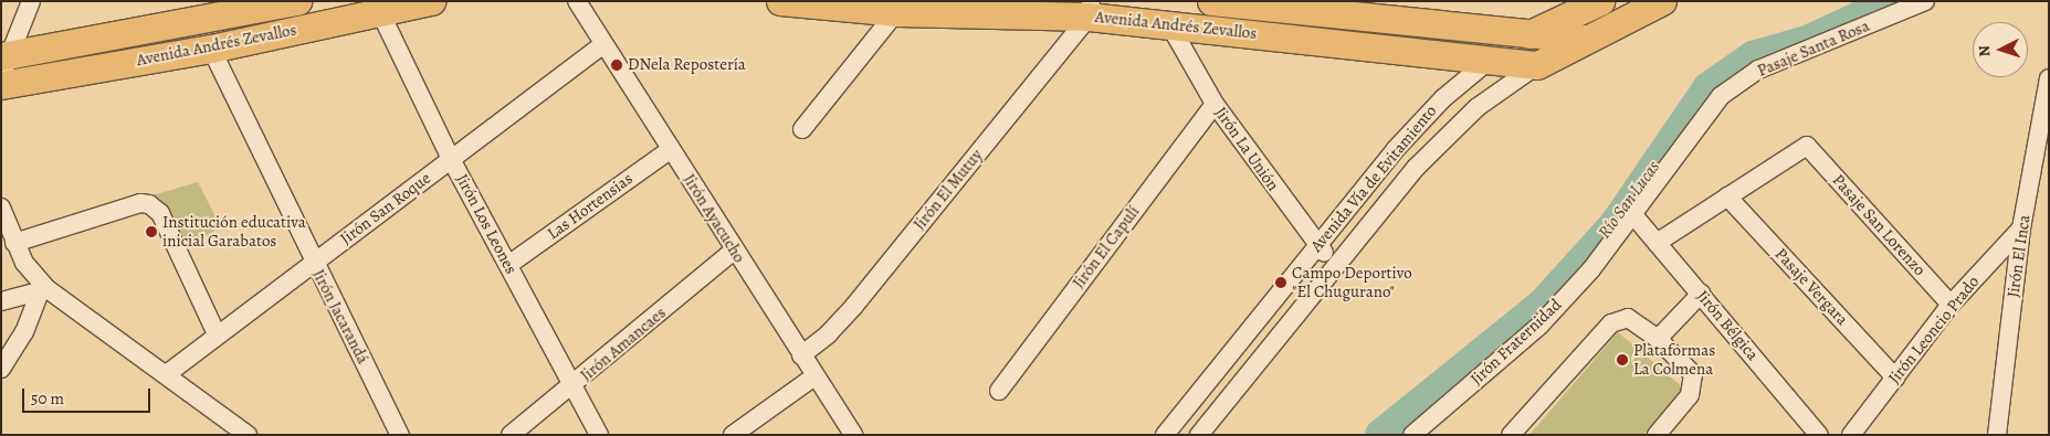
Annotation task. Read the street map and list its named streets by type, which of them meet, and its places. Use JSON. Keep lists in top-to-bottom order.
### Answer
{
  "streets": {
    "highway": ["Avenida Andrés Zevallos", "Avenida Vía de Evitamiento"],
    "street": [
      "Pasaje Santa Rosa",
      "Jirón La Unión",
      "Jirón El Mutuy",
      "Las Hortensias",
      "Jirón San Roque",
      "Jirón Ayacucho",
      "Jirón Los Leones",
      "Pasaje San Lorenzo",
      "Jirón El Capulí",
      "Jirón El Inca",
      "Pasaje Vergara",
      "Jirón Jacarandá",
      "Jirón Bélgica",
      "Jirón Leoncio Prado",
      "Jirón Fraternidad",
      "Jirón Amancaes"
    ]
  },
  "crossings": [
    ["Avenida Andrés Zevallos", "Jirón La Unión"],
    ["Avenida Andrés Zevallos", "Avenida Vía de Evitamiento"],
    ["Avenida Andrés Zevallos", "Jirón El Mutuy"],
    ["Avenida Andrés Zevallos", "Jirón Los Leones"],
    ["Avenida Andrés Zevallos", "Jirón Jacarandá"],
    ["Pasaje Santa Rosa", "Jirón Bélgica"],
    ["Pasaje Santa Rosa", "Jirón Fraternidad"],
    ["Jirón La Unión", "Avenida Vía de Evitamiento"],
    ["Jirón La Unión", "Jirón El Capulí"],
    ["Jirón El Mutuy", "Jirón Ayacucho"],
    ["Las Hortensias", "Jirón Ayacucho"],
    ["Las Hortensias", "Jirón Los Leones"],
    ["Jirón San Roque", "Jirón Ayacucho"],
    ["Jirón San Roque", "Jirón Los Leones"],
    ["Jirón San Roque", "Jirón Jacarandá"],
    ["Jirón Ayacucho", "Jirón Amancaes"],
    ["Jirón Los Leones", "Jirón Amancaes"],
    ["Pasaje San Lorenzo", "Pasaje Vergara"],
    ["Pasaje San Lorenzo", "Jirón Leoncio Prado"],
    ["Jirón El Inca", "Jirón Leoncio Prado"],
    ["Pasaje Vergara", "Jirón Leoncio Prado"],
    ["Jirón Bélgica", "Jirón Fraternidad"]
  ],
  "water": ["Río San Lucas"],
  "places": [
    "DNela Repostería",
    "Institución educativa inicial Garabatos",
    "Campo Deportivo \"El Chugurano\"",
    "Plataformas La Colmena"
  ],
  "scale_bar": "50 m",
  "north": "left"
}
